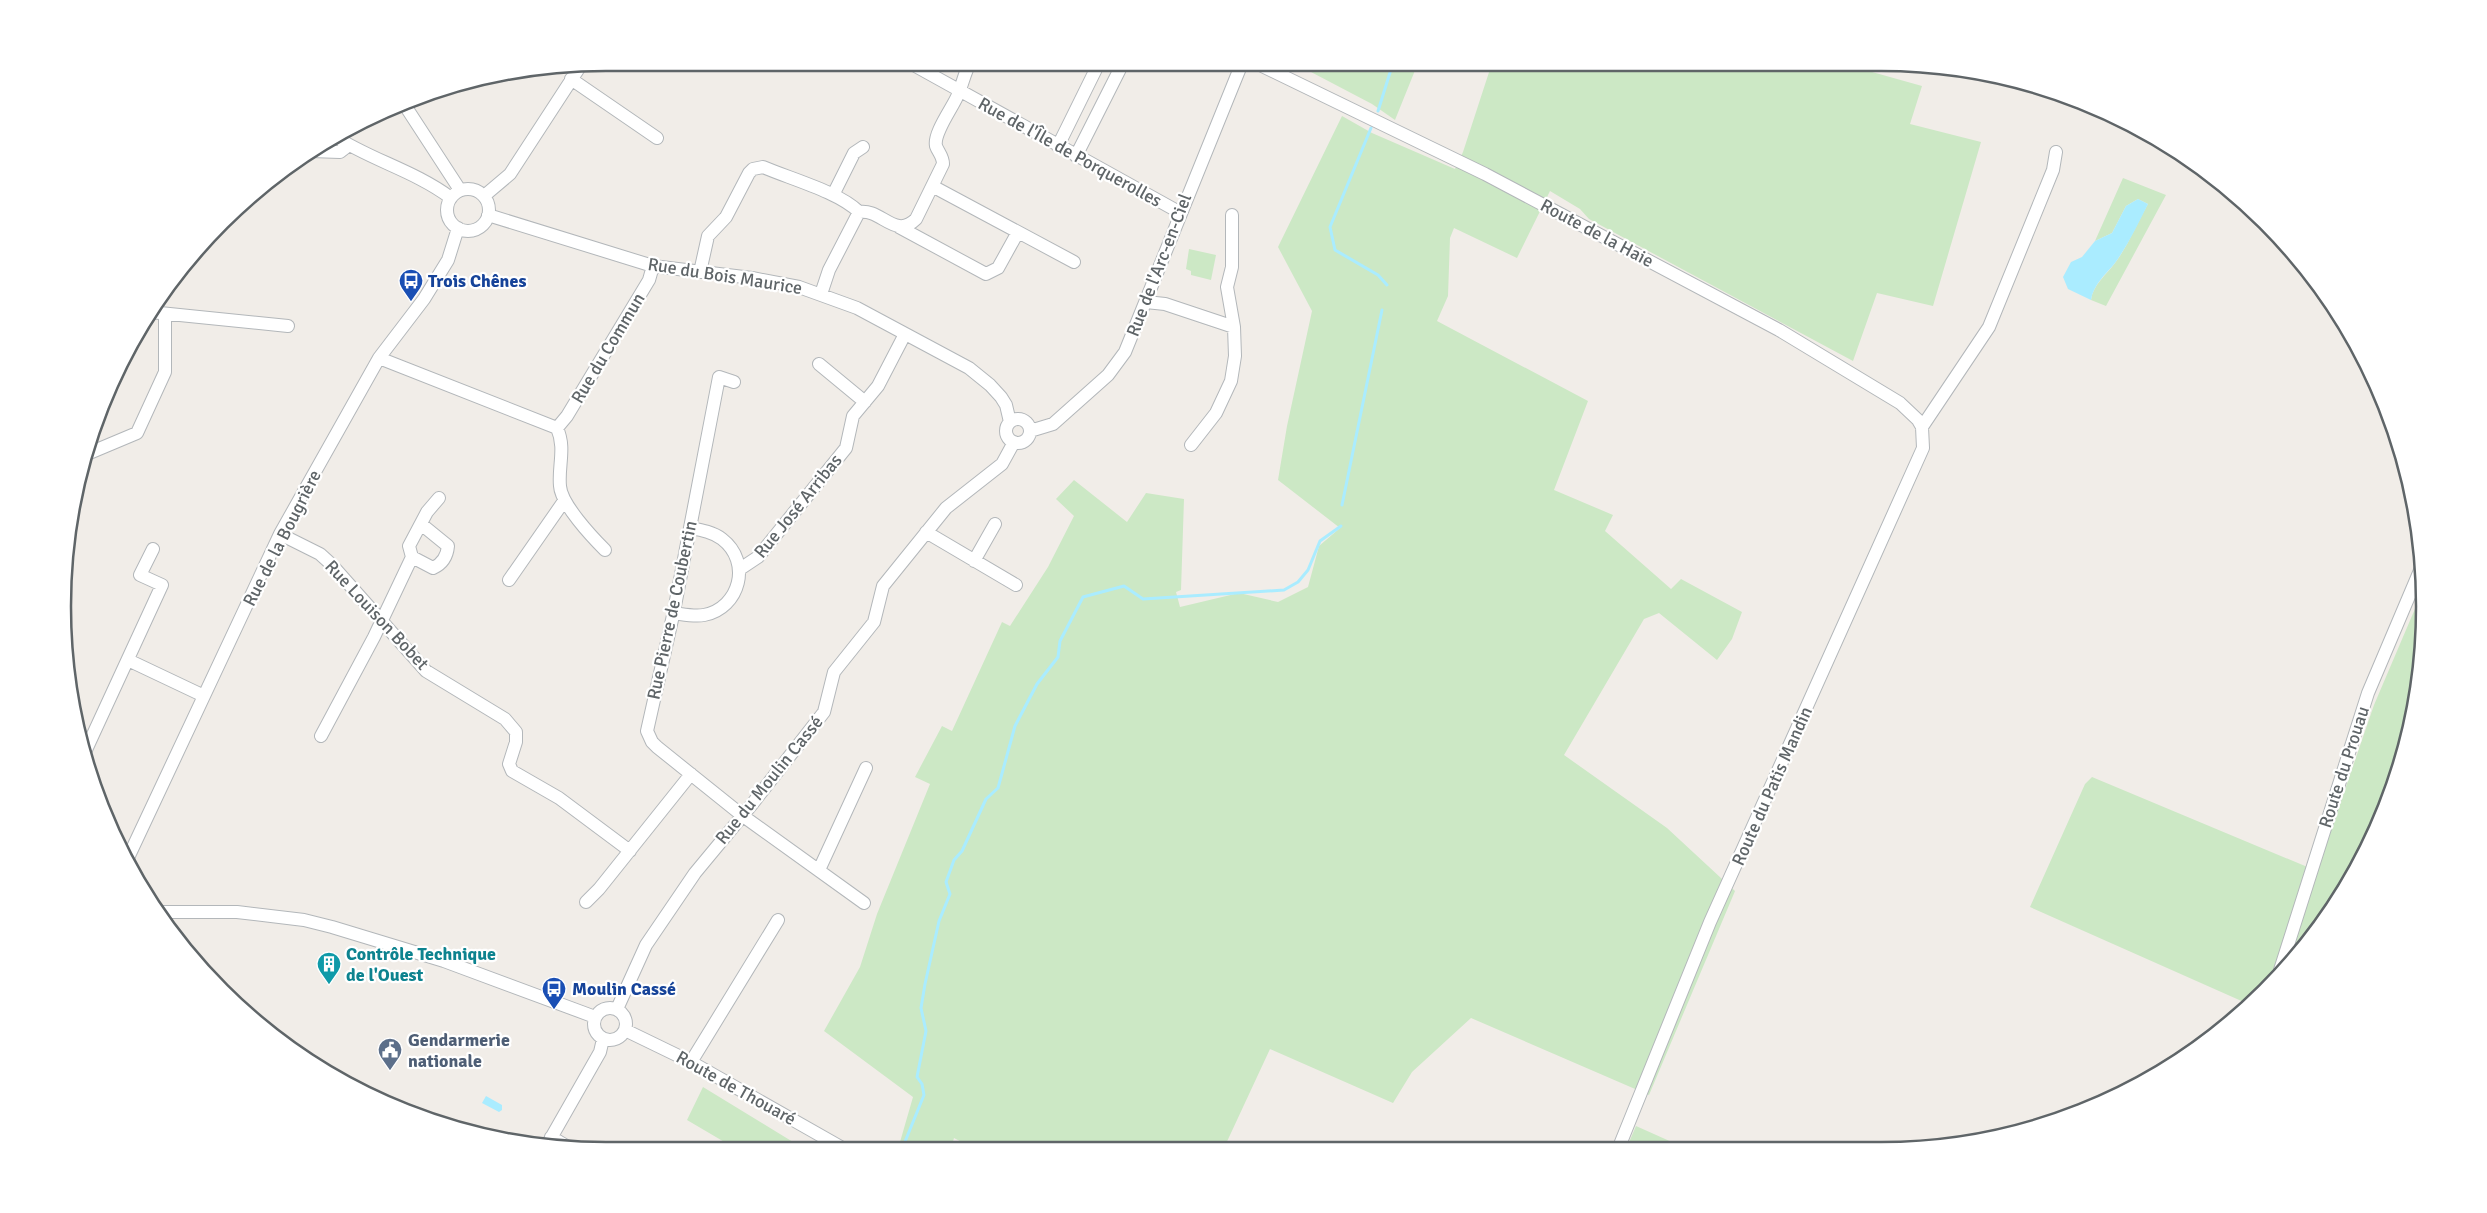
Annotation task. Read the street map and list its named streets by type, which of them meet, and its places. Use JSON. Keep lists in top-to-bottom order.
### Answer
{
  "streets": {
    "street": [
      "Rue de l'Île de Porquerolles",
      "Route de la Haie",
      "Rue de l'Arc-en-Ciel",
      "Rue du Bois Maurice",
      "Rue du Commun",
      "Rue José Arribas",
      "Rue de la Bougrière",
      "Rue Pierre de Coubertin",
      "Rue Louison Bobet",
      "Route du Prouau",
      "Rue du Moulin Cassé",
      "Route du Patis Mandin",
      "Route de Thouaré"
    ]
  },
  "crossings": [
    ["Rue de l'Île de Porquerolles", "Rue de l'Arc-en-Ciel"],
    ["Route de la Haie", "Route du Patis Mandin"],
    ["Rue de l'Arc-en-Ciel", "Rue du Bois Maurice"],
    ["Rue de l'Arc-en-Ciel", "Rue du Moulin Cassé"],
    ["Rue du Bois Maurice", "Rue du Commun"],
    ["Rue du Bois Maurice", "Rue José Arribas"],
    ["Rue du Bois Maurice", "Rue de la Bougrière"],
    ["Rue du Bois Maurice", "Rue du Moulin Cassé"],
    ["Rue José Arribas", "Rue Pierre de Coubertin"],
    ["Rue de la Bougrière", "Rue Louison Bobet"],
    ["Rue Pierre de Coubertin", "Rue du Moulin Cassé"],
    ["Rue du Moulin Cassé", "Route de Thouaré"]
  ],
  "places": {
    "bus stop": ["Trois Chênes", "Moulin Cassé"],
    "building": ["Contrôle Technique de l'Ouest"],
    "public building": ["Gendarmerie nationale"]
  }
}
